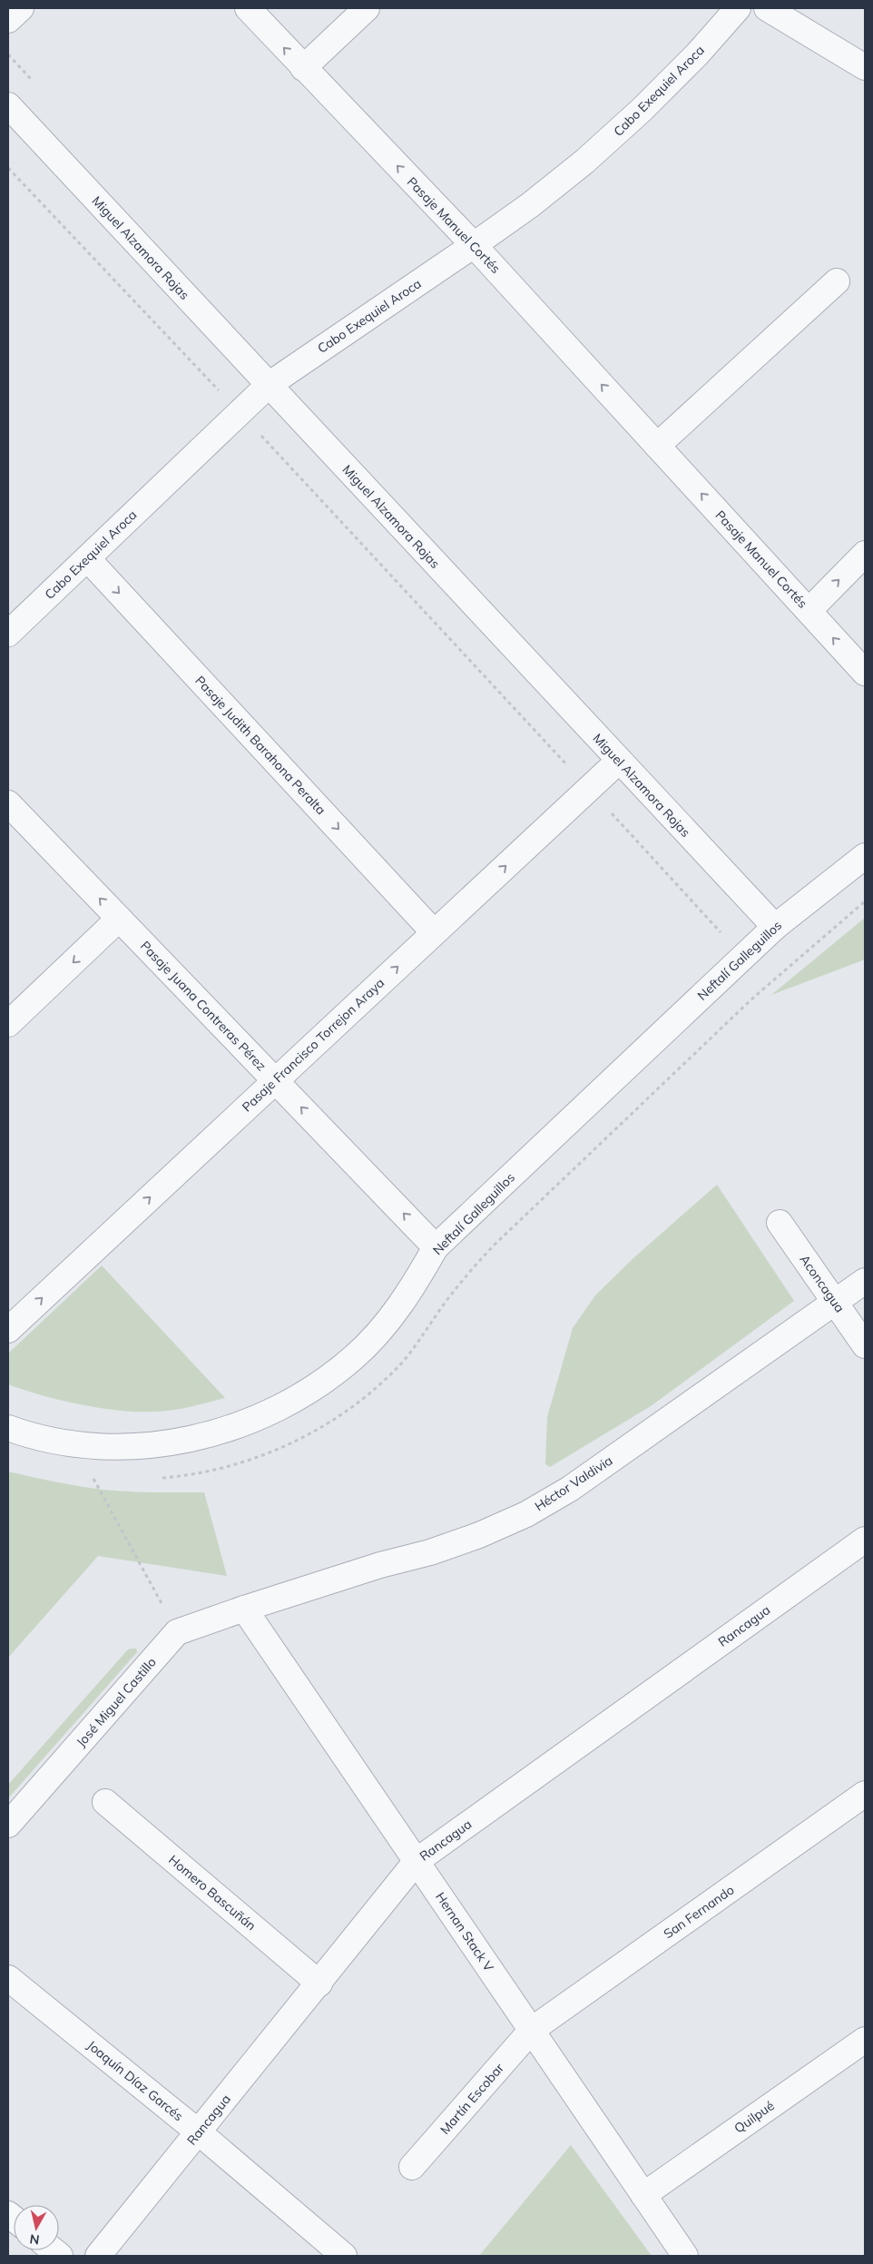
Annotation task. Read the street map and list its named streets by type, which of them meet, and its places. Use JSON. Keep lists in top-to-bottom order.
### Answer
{
  "streets": {
    "street": [
      "Cabo Exequiel Aroca",
      "Pasaje Manuel Cortés",
      "Miguel Alzamora Rojas",
      "Pasaje Judith Barahona Peralta",
      "Neftalí Galleguillos",
      "Pasaje Juana Contreras Pérez",
      "Pasaje Francisco Torrejon Araya",
      "Aconcagua",
      "Héctor Valdivia",
      "Rancagua",
      "José Miguel Castillo",
      "Homero Bascuñán",
      "San Fernando",
      "Hernan Stack V",
      "Joaquín Díaz Garcés",
      "Martín Escobar",
      "Quilpué"
    ]
  },
  "crossings": [
    ["Cabo Exequiel Aroca", "Pasaje Manuel Cortés"],
    ["Cabo Exequiel Aroca", "Miguel Alzamora Rojas"],
    ["Cabo Exequiel Aroca", "Pasaje Judith Barahona Peralta"],
    ["Miguel Alzamora Rojas", "Neftalí Galleguillos"],
    ["Miguel Alzamora Rojas", "Pasaje Francisco Torrejon Araya"],
    ["Pasaje Judith Barahona Peralta", "Pasaje Francisco Torrejon Araya"],
    ["Neftalí Galleguillos", "Pasaje Juana Contreras Pérez"],
    ["Pasaje Juana Contreras Pérez", "Pasaje Francisco Torrejon Araya"],
    ["Aconcagua", "Héctor Valdivia"],
    ["Héctor Valdivia", "José Miguel Castillo"],
    ["Héctor Valdivia", "Hernan Stack V"],
    ["Rancagua", "Homero Bascuñán"],
    ["Rancagua", "Hernan Stack V"],
    ["Rancagua", "Joaquín Díaz Garcés"],
    ["José Miguel Castillo", "Hernan Stack V"],
    ["San Fernando", "Hernan Stack V"],
    ["San Fernando", "Martín Escobar"],
    ["Hernan Stack V", "Martín Escobar"],
    ["Hernan Stack V", "Quilpué"]
  ],
  "one_way": [
    "Pasaje Manuel Cortés",
    "Pasaje Judith Barahona Peralta",
    "Pasaje Juana Contreras Pérez",
    "Pasaje Francisco Torrejon Araya"
  ],
  "north": "bottom"
}
